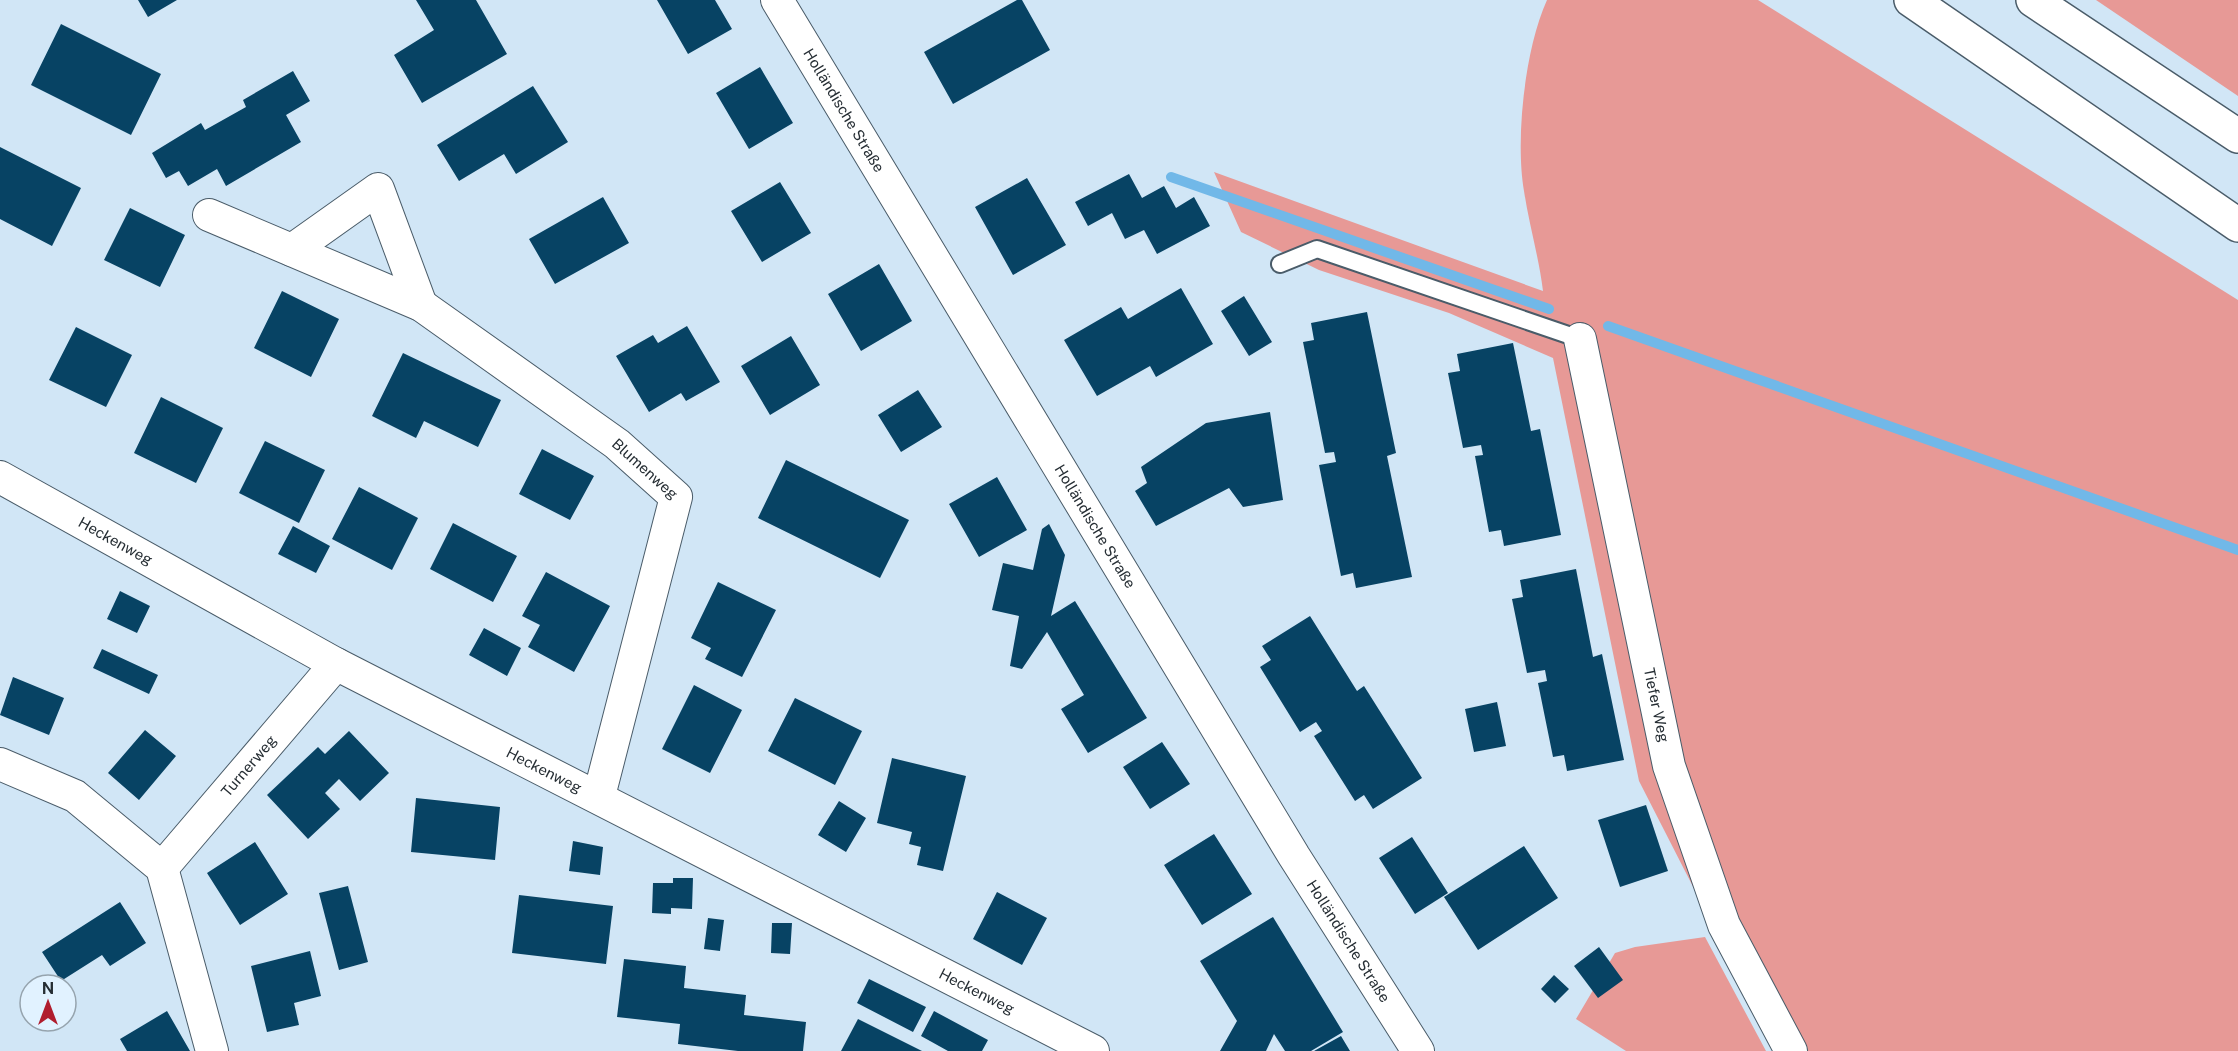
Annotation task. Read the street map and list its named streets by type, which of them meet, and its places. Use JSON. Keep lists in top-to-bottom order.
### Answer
{
  "streets": {
    "street": [
      "Holländische Straße",
      "Blumenweg",
      "Heckenweg",
      "Tiefer Weg",
      "Turnerweg"
    ]
  },
  "crossings": [
    ["Blumenweg", "Heckenweg"],
    ["Heckenweg", "Turnerweg"]
  ],
  "north": "top"
}
